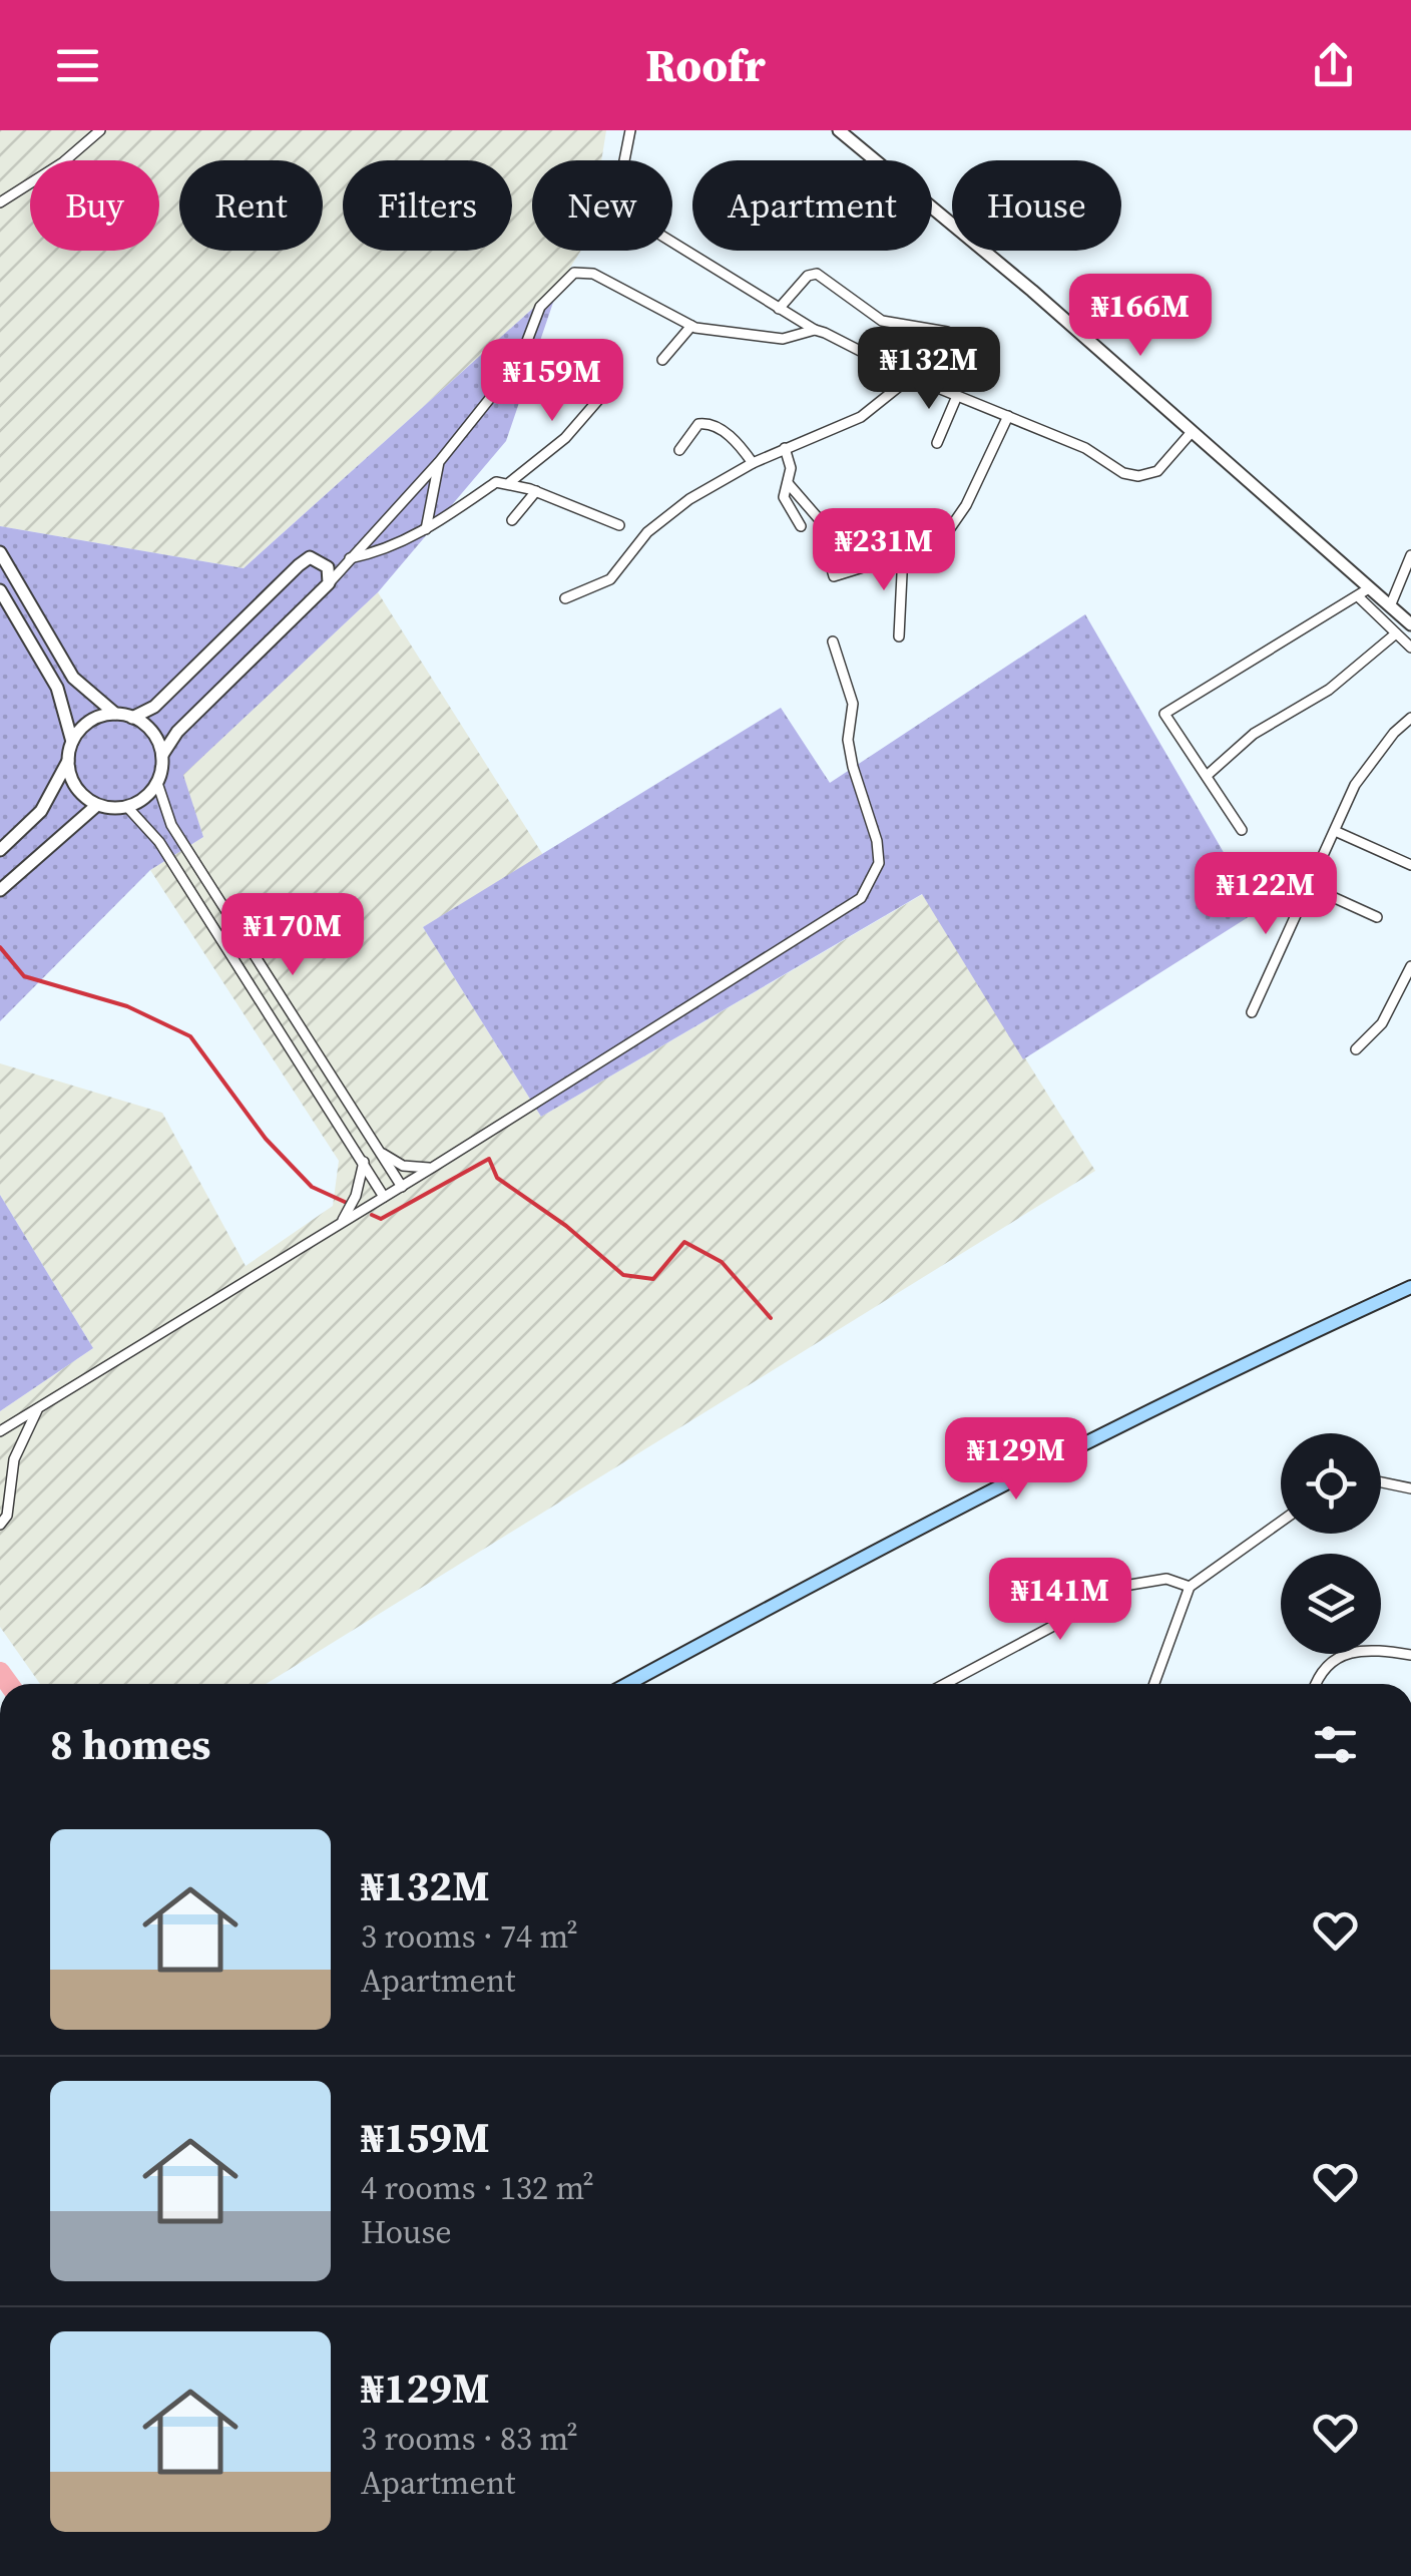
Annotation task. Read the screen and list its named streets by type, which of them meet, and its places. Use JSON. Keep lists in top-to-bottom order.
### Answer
{
  "page": {
    "header": "Roofr",
    "chip": [
      "Buy",
      "Rent",
      "Filters",
      "New",
      "Apartment",
      "House"
    ],
    "price": [
      "₦166M",
      "₦132M",
      "₦159M",
      "₦231M",
      "₦122M",
      "₦170M",
      "₦129M",
      "₦141M"
    ],
    "heading": "8 homes",
    "list": [
      {
        "name": "₦132M",
        "note": "3 rooms · 74 m² · Apartment"
      },
      {
        "name": "₦159M",
        "note": "4 rooms · 132 m² · House"
      },
      {
        "name": "₦129M",
        "note": "3 rooms · 83 m² · Apartment"
      }
    ]
  }
}
